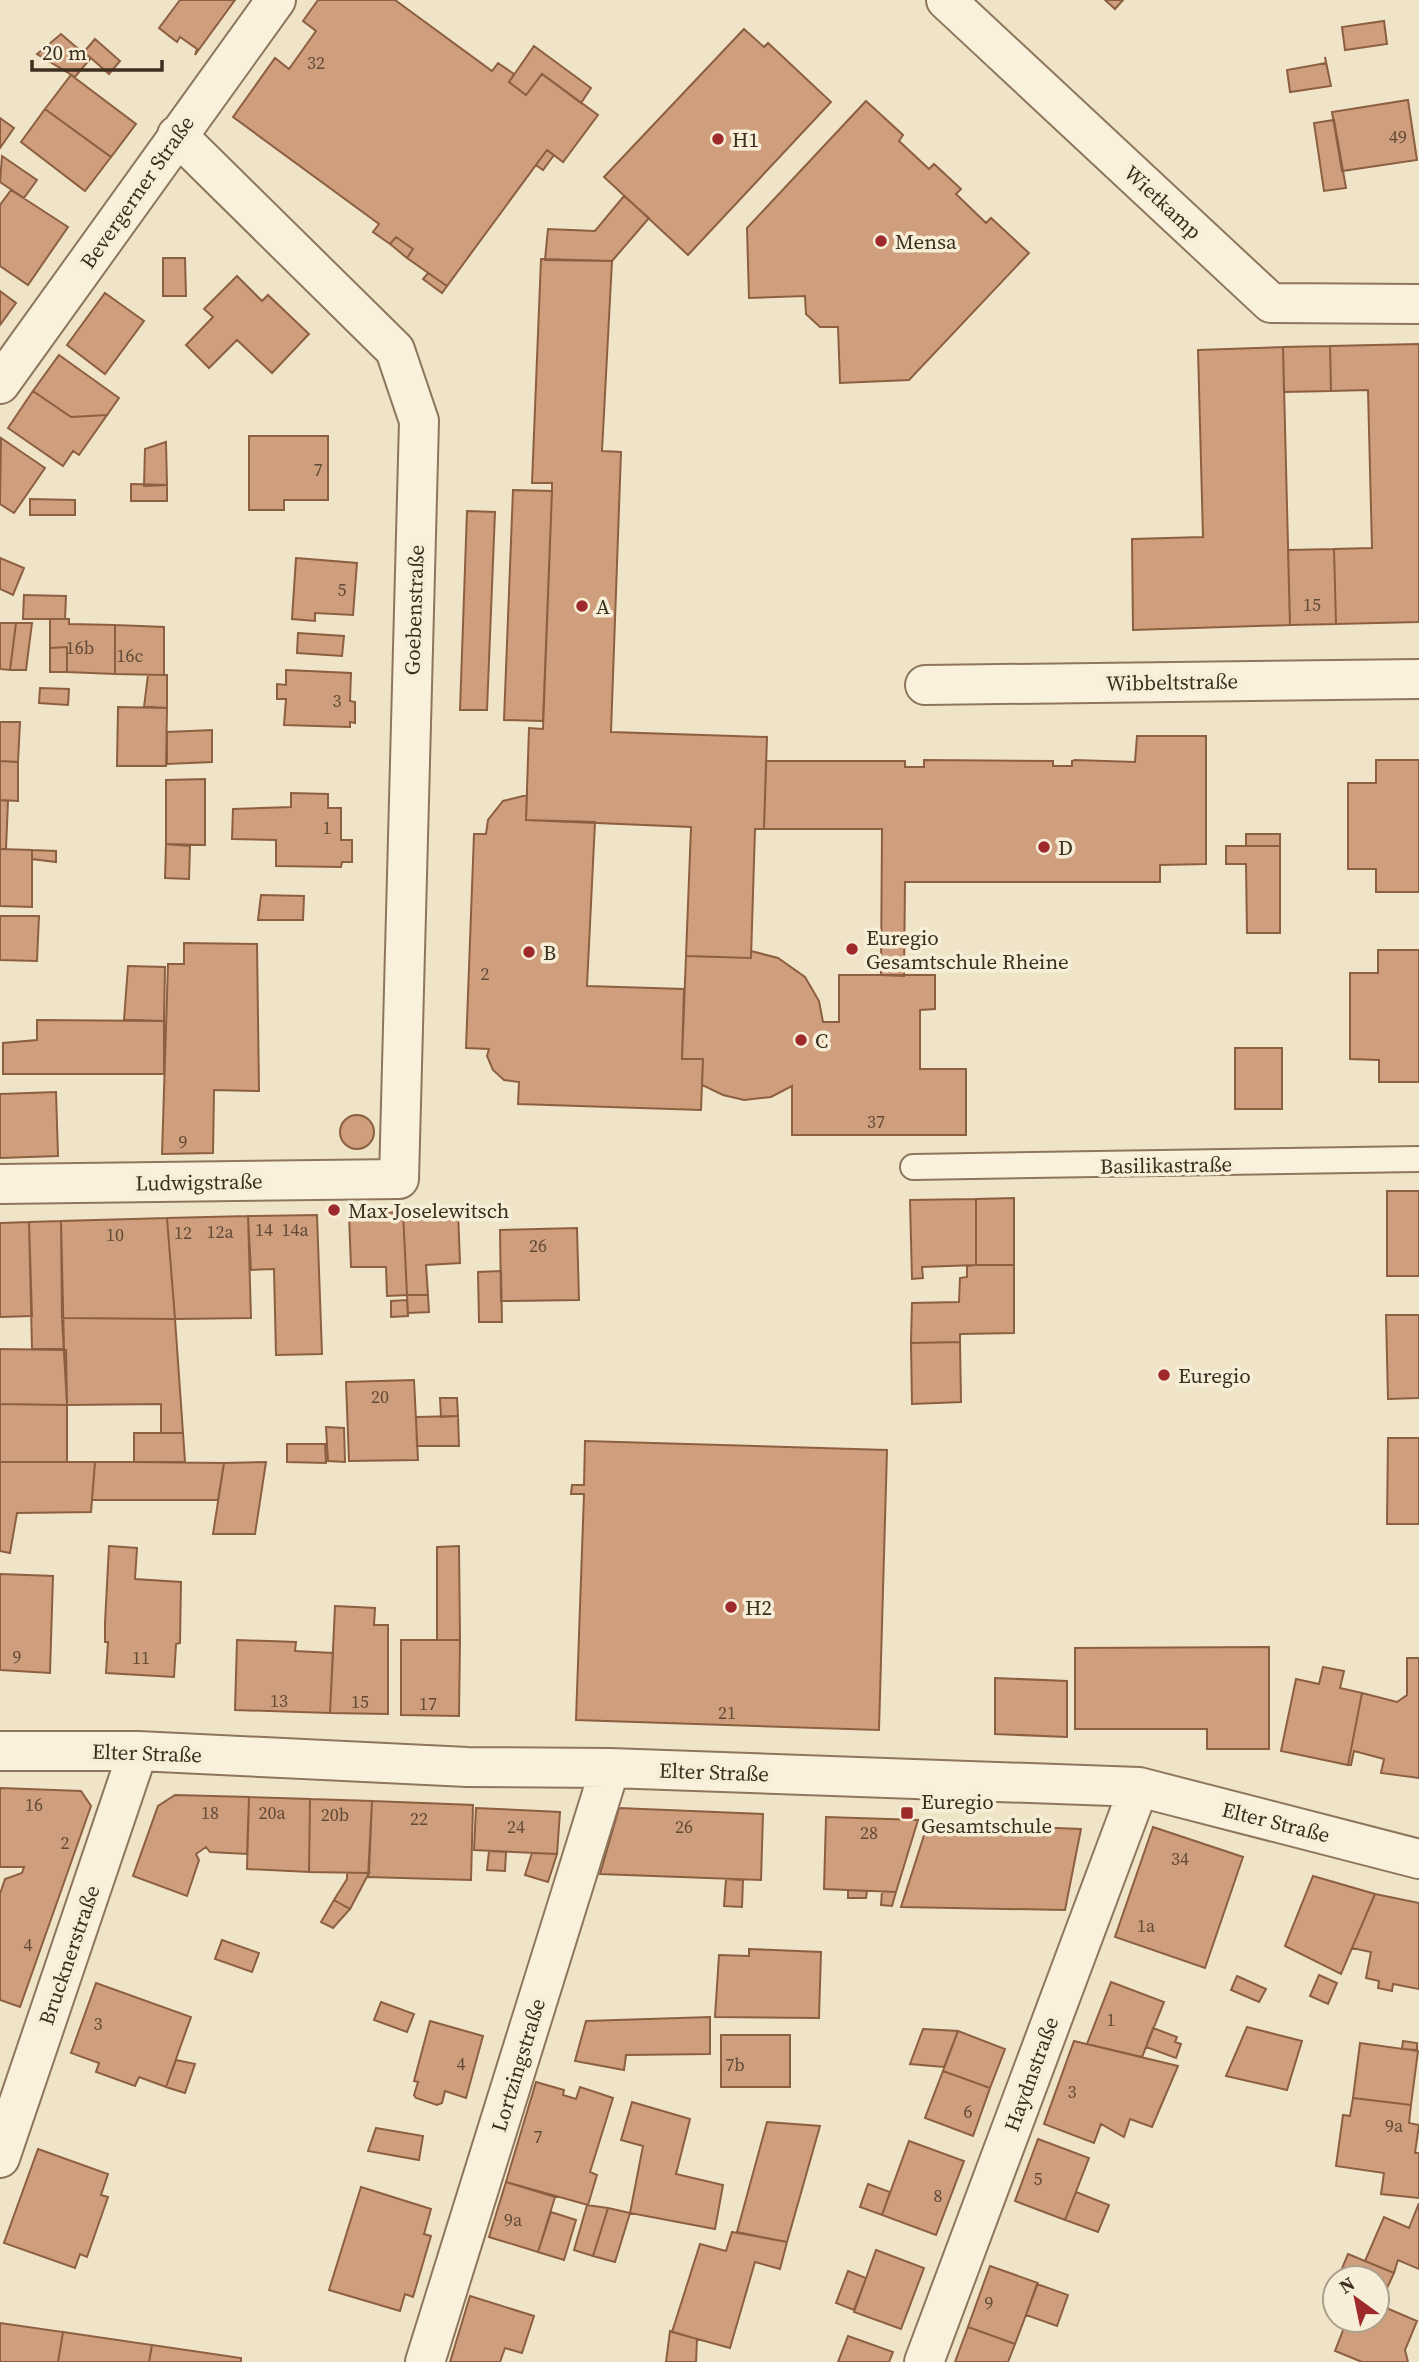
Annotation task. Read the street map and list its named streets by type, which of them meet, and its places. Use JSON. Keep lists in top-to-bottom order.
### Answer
{
  "streets": {
    "street": [
      "Bevergerner Straße",
      "Wietkamp",
      "Goebenstraße",
      "Wibbeltstraße",
      "Ludwigstraße",
      "Elter Straße",
      "Brucknerstraße",
      "Lortzingstraße",
      "Haydnstraße"
    ],
    "lane": ["Basilikastraße"]
  },
  "crossings": [
    ["Bevergerner Straße", "Goebenstraße"],
    ["Goebenstraße", "Ludwigstraße"],
    ["Elter Straße", "Brucknerstraße"],
    ["Elter Straße", "Lortzingstraße"],
    ["Elter Straße", "Haydnstraße"]
  ],
  "places": {
    "other": [
      "H1",
      "Mensa",
      "A",
      "D",
      "Euregio Gesamtschule Rheine",
      "B",
      "C",
      "Max Joselewitsch",
      "Euregio",
      "H2"
    ],
    "transit": ["Euregio Gesamtschule"]
  },
  "house_numbers": [
    "32",
    "49",
    "7",
    "5",
    "15",
    "16b",
    "16c",
    "3",
    "1",
    "2",
    "37",
    "9",
    "14",
    "14a",
    "12a",
    "12",
    "10",
    "26",
    "20",
    "9",
    "11",
    "13",
    "15",
    "17",
    "21",
    "16",
    "18",
    "20a",
    "20b",
    "22",
    "24",
    "26",
    "28",
    "2",
    "34",
    "1a",
    "4",
    "1",
    "3",
    "4",
    "7b",
    "3",
    "6",
    "9a",
    "7",
    "5",
    "8",
    "9a",
    "9"
  ],
  "scale_bar": "20 m",
  "north": "top left"
}
